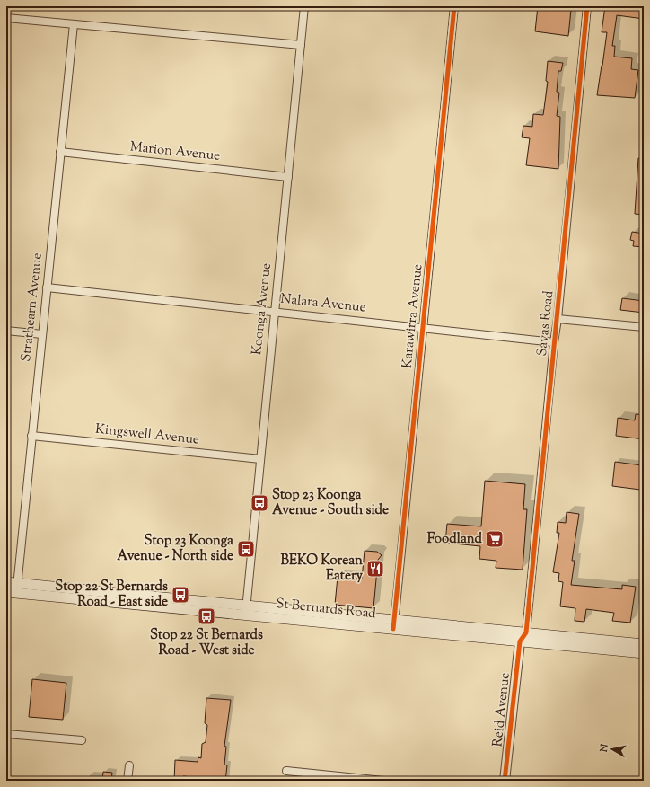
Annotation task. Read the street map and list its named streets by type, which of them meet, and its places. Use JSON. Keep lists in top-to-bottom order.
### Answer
{
  "streets": {
    "main road": ["St Bernards Road"],
    "street": [
      "Marion Avenue",
      "Nalara Avenue",
      "Strathearn Avenue",
      "Koonga Avenue",
      "Karawirra Avenue",
      "Savas Road",
      "Kingswell Avenue",
      "Reid Avenue"
    ]
  },
  "crossings": [
    ["Marion Avenue", "Strathearn Avenue"],
    ["Marion Avenue", "Koonga Avenue"],
    ["Nalara Avenue", "Strathearn Avenue"],
    ["Nalara Avenue", "Koonga Avenue"],
    ["Nalara Avenue", "Karawirra Avenue"],
    ["Nalara Avenue", "Savas Road"],
    ["Strathearn Avenue", "Kingswell Avenue"],
    ["Strathearn Avenue", "St Bernards Road"],
    ["Koonga Avenue", "Kingswell Avenue"],
    ["Koonga Avenue", "St Bernards Road"],
    ["Karawirra Avenue", "St Bernards Road"],
    ["Savas Road", "St Bernards Road"],
    ["Savas Road", "Reid Avenue"],
    ["St Bernards Road", "Reid Avenue"]
  ],
  "places": {
    "bus stop": [
      "Stop 23 Koonga Avenue - South side",
      "Stop 23 Koonga Avenue - North side",
      "Stop 22 St Bernards Road - East side",
      "Stop 22 St Bernards Road - West side"
    ],
    "supermarket": ["Foodland"],
    "restaurant": ["BEKO Korean Eatery"]
  },
  "north": "left"
}
